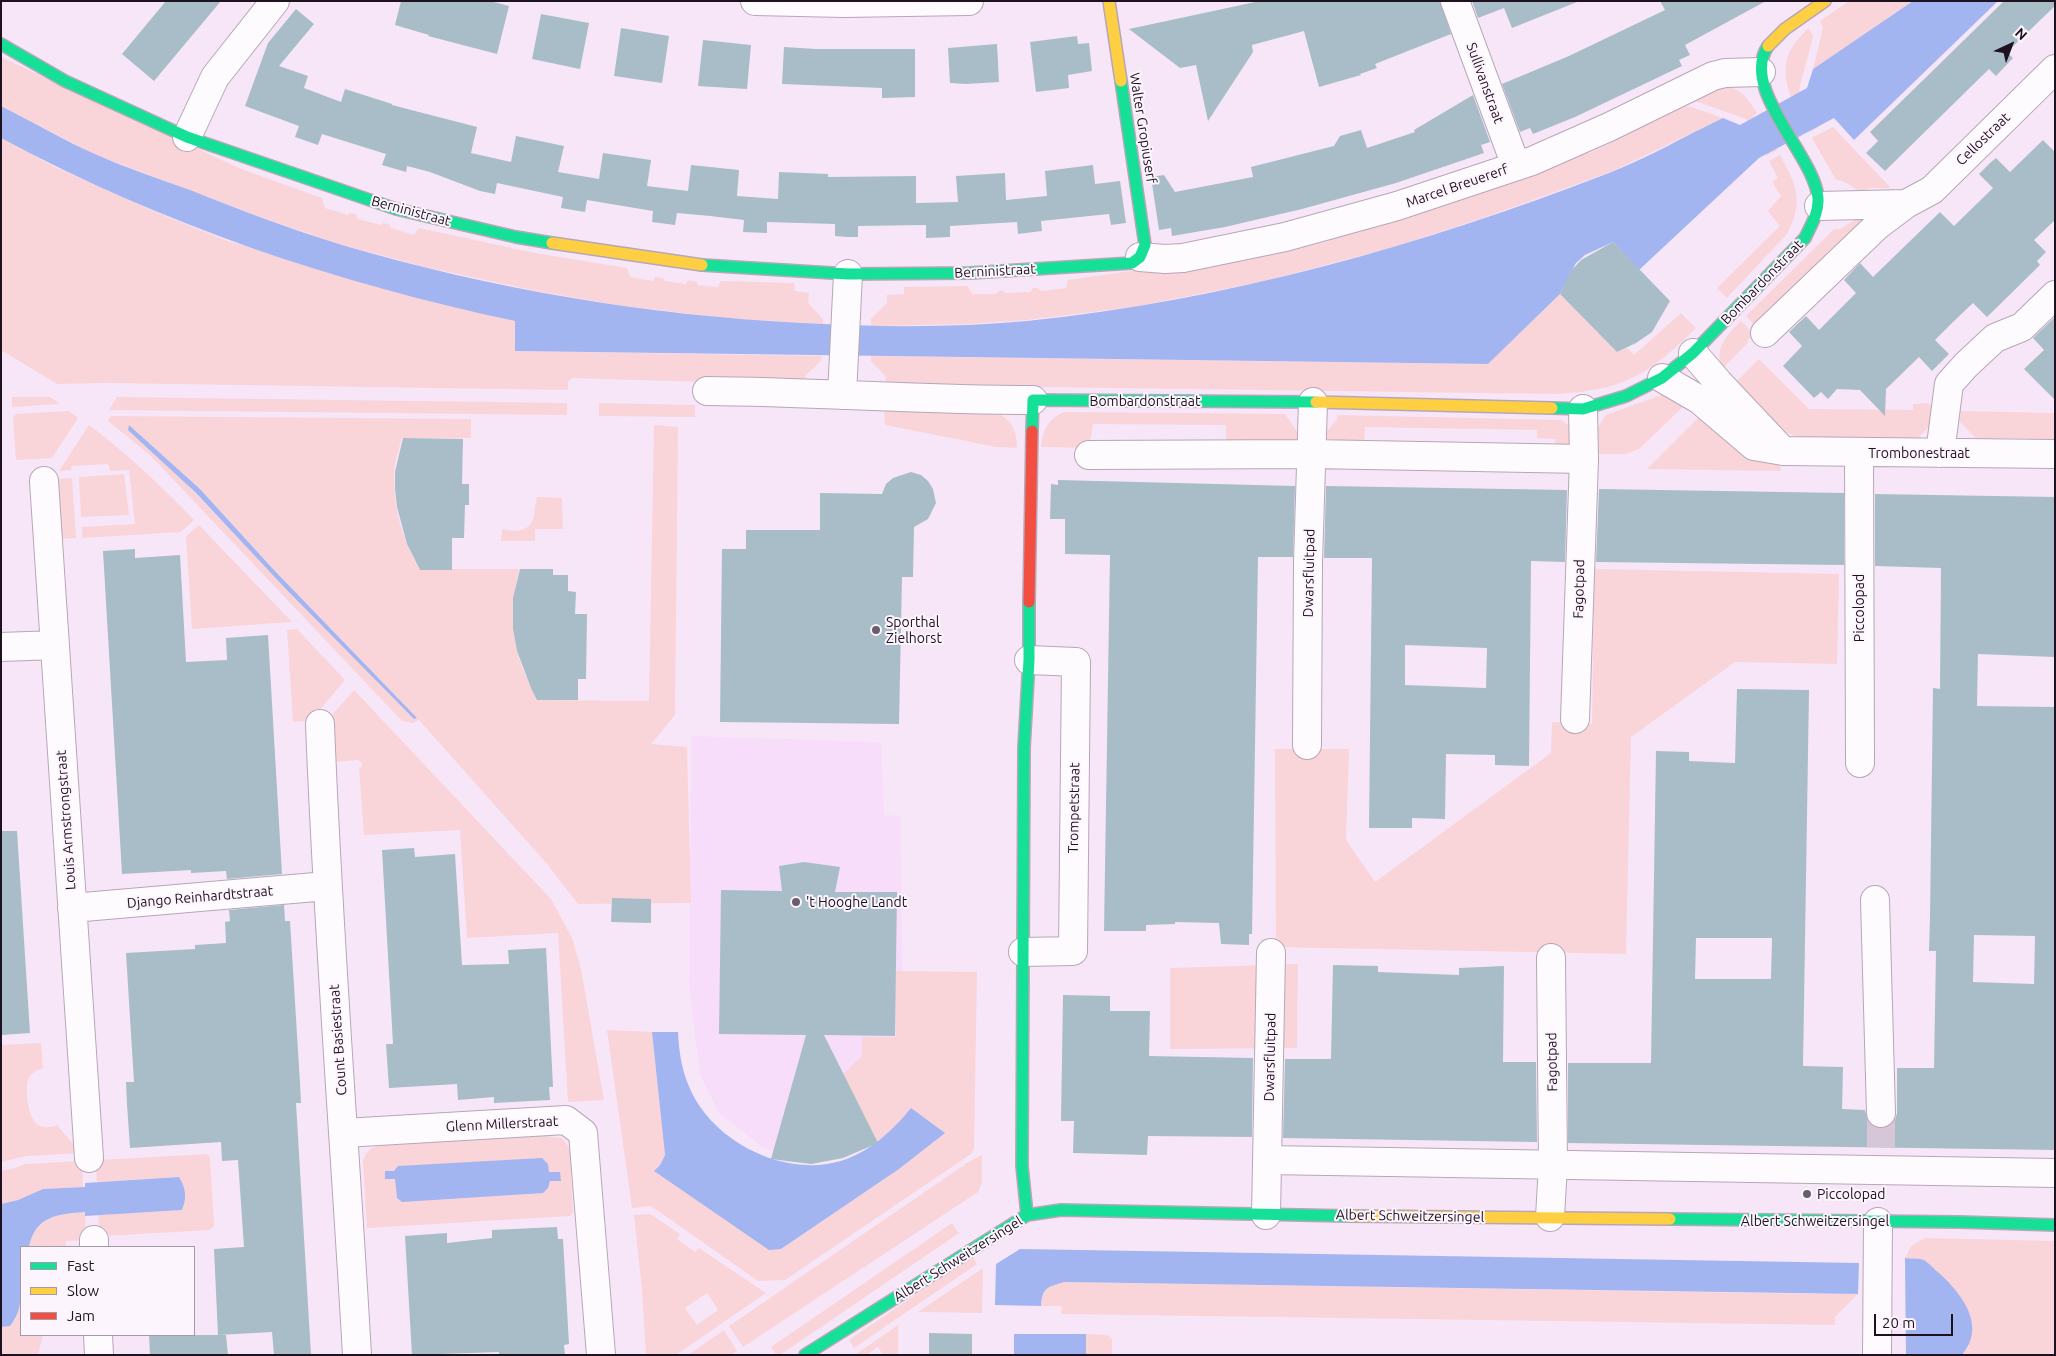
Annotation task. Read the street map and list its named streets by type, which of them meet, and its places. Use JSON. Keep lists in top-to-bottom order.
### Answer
{
  "streets": {
    "street": [
      "Sullivanstraat",
      "Walter Gropiuserf",
      "Cellostraat",
      "Marcel Breuererf",
      "Berninistraat",
      "Bombardonstraat",
      "Trombonestraat",
      "Dwarsfluitpad",
      "Fagotpad",
      "Piccolopad",
      "Trompetstraat",
      "Louis Armstrongstraat",
      "Django Reinhardtstraat",
      "Count Basiestraat",
      "Glenn Millerstraat",
      "Albert Schweitzersingel"
    ]
  },
  "crossings": [
    ["Sullivanstraat", "Marcel Breuererf"],
    ["Walter Gropiuserf", "Marcel Breuererf"],
    ["Walter Gropiuserf", "Berninistraat"],
    ["Cellostraat", "Bombardonstraat"],
    ["Marcel Breuererf", "Berninistraat"],
    ["Marcel Breuererf", "Bombardonstraat"],
    ["Bombardonstraat", "Trombonestraat"],
    ["Bombardonstraat", "Dwarsfluitpad"],
    ["Trombonestraat", "Piccolopad"],
    ["Dwarsfluitpad", "Albert Schweitzersingel"],
    ["Fagotpad", "Albert Schweitzersingel"],
    ["Louis Armstrongstraat", "Django Reinhardtstraat"],
    ["Django Reinhardtstraat", "Count Basiestraat"],
    ["Count Basiestraat", "Glenn Millerstraat"]
  ],
  "places": ["Sporthal Zielhorst", "'t Hooghe Landt", "Piccolopad"],
  "legend": ["Fast", "Slow", "Jam"],
  "scale_bar": "20 m",
  "north": "top right"
}
